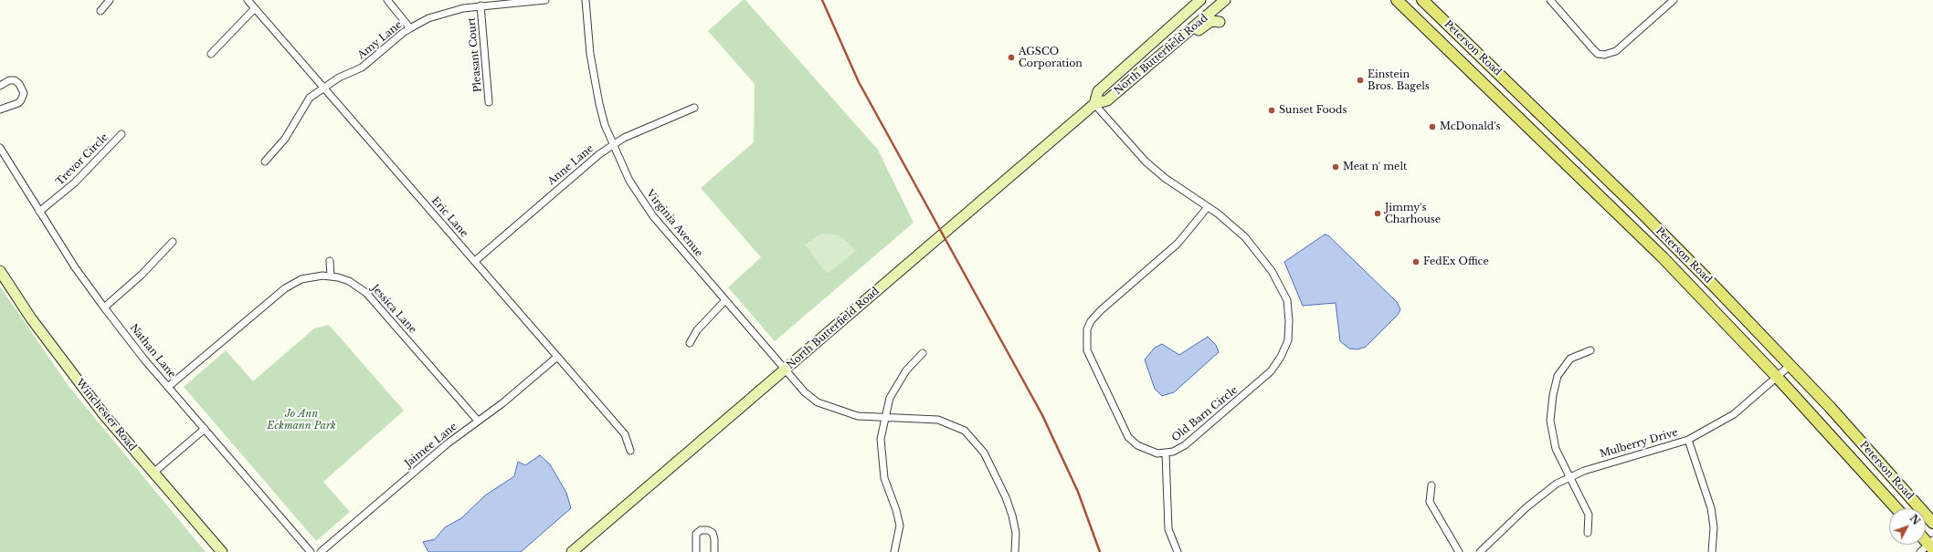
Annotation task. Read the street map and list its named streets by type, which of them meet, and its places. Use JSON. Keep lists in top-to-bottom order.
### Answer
{
  "streets": {
    "main road": ["Peterson Road", "North Butterfield Road", "Winchester Road"],
    "street": [
      "Amy Lane",
      "Pleasant Court",
      "Trevor Circle",
      "Anne Lane",
      "Eric Lane",
      "Virginia Avenue",
      "Jessica Lane",
      "Nathan Lane",
      "Old Barn Circle",
      "Mulberry Drive",
      "Jaimee Lane"
    ]
  },
  "crossings": [
    ["Amy Lane", "Pleasant Court"],
    ["Amy Lane", "Eric Lane"],
    ["North Butterfield Road", "Virginia Avenue"],
    ["North Butterfield Road", "Old Barn Circle"],
    ["Trevor Circle", "Nathan Lane"],
    ["Anne Lane", "Eric Lane"],
    ["Anne Lane", "Virginia Avenue"],
    ["Eric Lane", "Jaimee Lane"],
    ["Jessica Lane", "Nathan Lane"],
    ["Jessica Lane", "Jaimee Lane"]
  ],
  "parks": ["Jo Ann Eckmann Park"],
  "places": [
    "AGSCO Corporation",
    "Einstein Bros. Bagels",
    "Sunset Foods",
    "McDonald's",
    "Meat n' melt",
    "Jimmy's Charhouse",
    "FedEx Office"
  ],
  "north": "top right"
}
